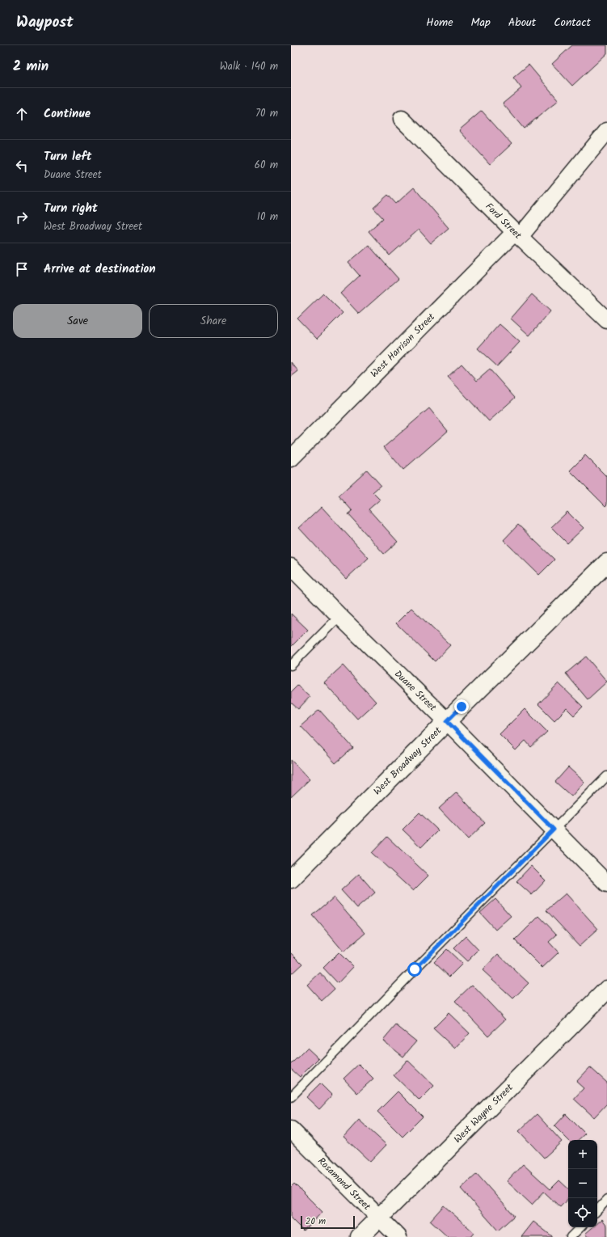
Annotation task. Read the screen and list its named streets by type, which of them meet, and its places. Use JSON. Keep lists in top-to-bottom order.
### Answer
{
  "streets": {
    "street": [
      "Ford Street",
      "West Harrison Street",
      "Duane Street",
      "West Broadway Street",
      "West Wayne Street",
      "Rosamond Street"
    ]
  },
  "crossings": [
    ["Ford Street", "West Harrison Street"],
    ["Duane Street", "West Broadway Street"],
    ["West Wayne Street", "Rosamond Street"]
  ],
  "scale_bar": "20 m",
  "page": {
    "header": "Waypost",
    "nav": [
      "Home",
      "Map",
      "About",
      "Contact"
    ],
    "heading": ["2 min", "Walk · 140 m"],
    "list": [
      ["Continue", "70 m"],
      ["Turn left", "Duane Street", "60 m"],
      ["Turn right", "West Broadway Street", "10 m"],
      "Arrive at destination"
    ],
    "buttons": ["Save", "Share"],
    "map_buttons": ["+", "−"],
    "scale": "20 m"
  }
}
